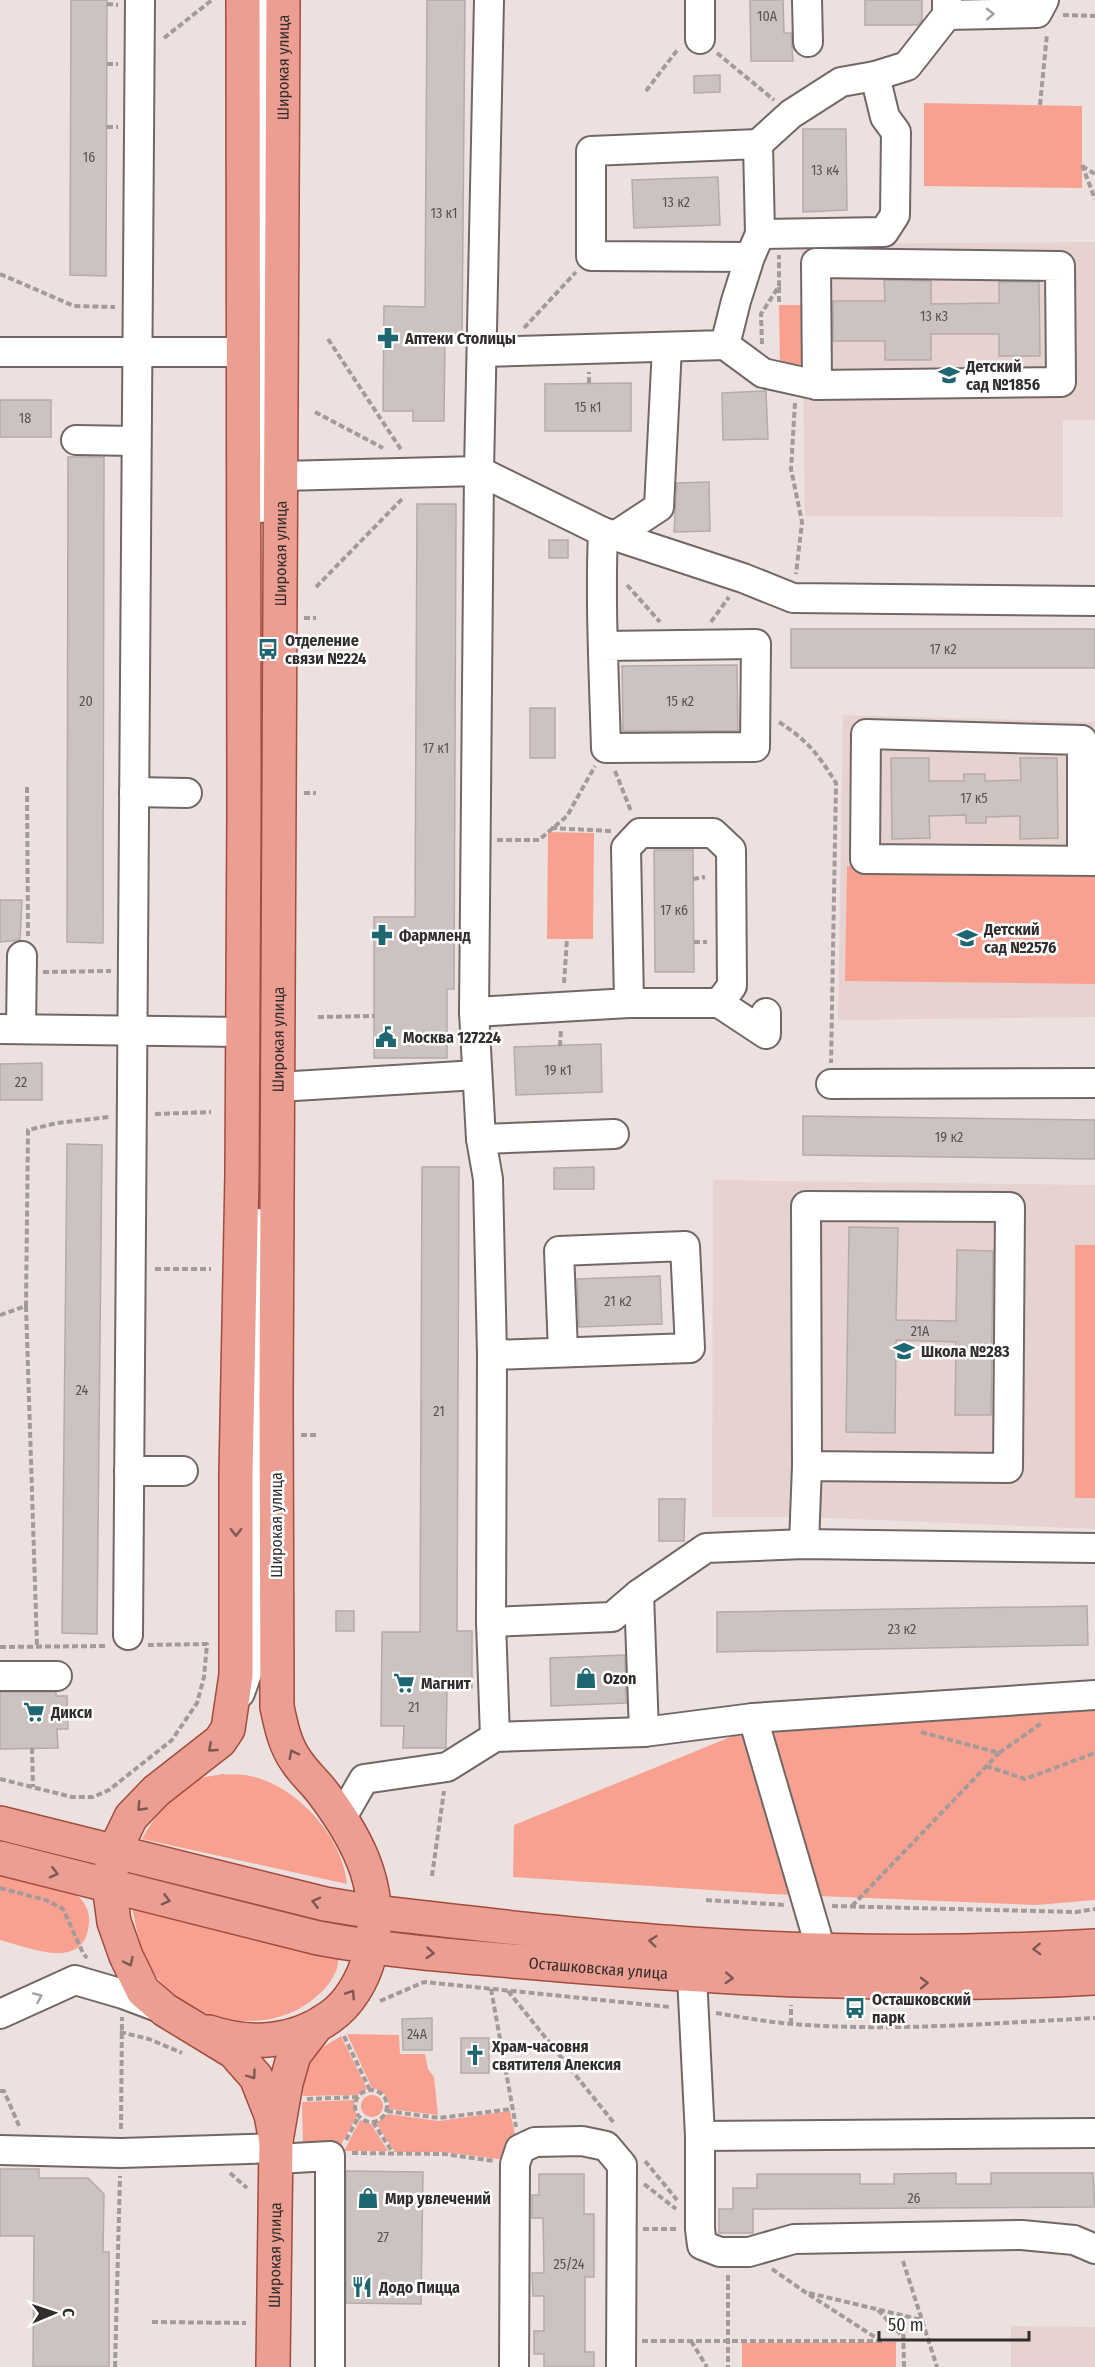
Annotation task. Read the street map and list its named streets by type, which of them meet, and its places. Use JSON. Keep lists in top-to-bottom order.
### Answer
{
  "streets": {
    "main road": ["Широкая улица", "Осташковская улица"]
  },
  "crossings": [
    ["Широкая улица", "Осташковская улица"]
  ],
  "places": {
    "pharmacy": ["Аптеки Столицы", "Фармленд"],
    "school or university": ["Детский сад №1856", "Детский сад №2576", "Школа №283"],
    "bus stop": ["Отделение связи №224", "Осташковский парк"],
    "public building": ["Москва 127224"],
    "shop": ["Ozon", "Мир увлечений"],
    "supermarket": ["Магнит", "Дикси"],
    "church": ["Храм-часовня святителя Алексия"],
    "restaurant": ["Додо Пицца"]
  },
  "house_numbers": [
    "10А",
    "16",
    "13 к4",
    "13 к2",
    "13 к1",
    "13 к3",
    "15 к1",
    "18",
    "17 к2",
    "20",
    "15 к2",
    "17 к1",
    "17 к5",
    "17 к6",
    "19 к1",
    "22",
    "19 к2",
    "21 к2",
    "21А",
    "24",
    "21",
    "23 к2",
    "21",
    "24А",
    "26",
    "27",
    "25/24"
  ],
  "scale_bar": "50 m",
  "north": "right"
}
